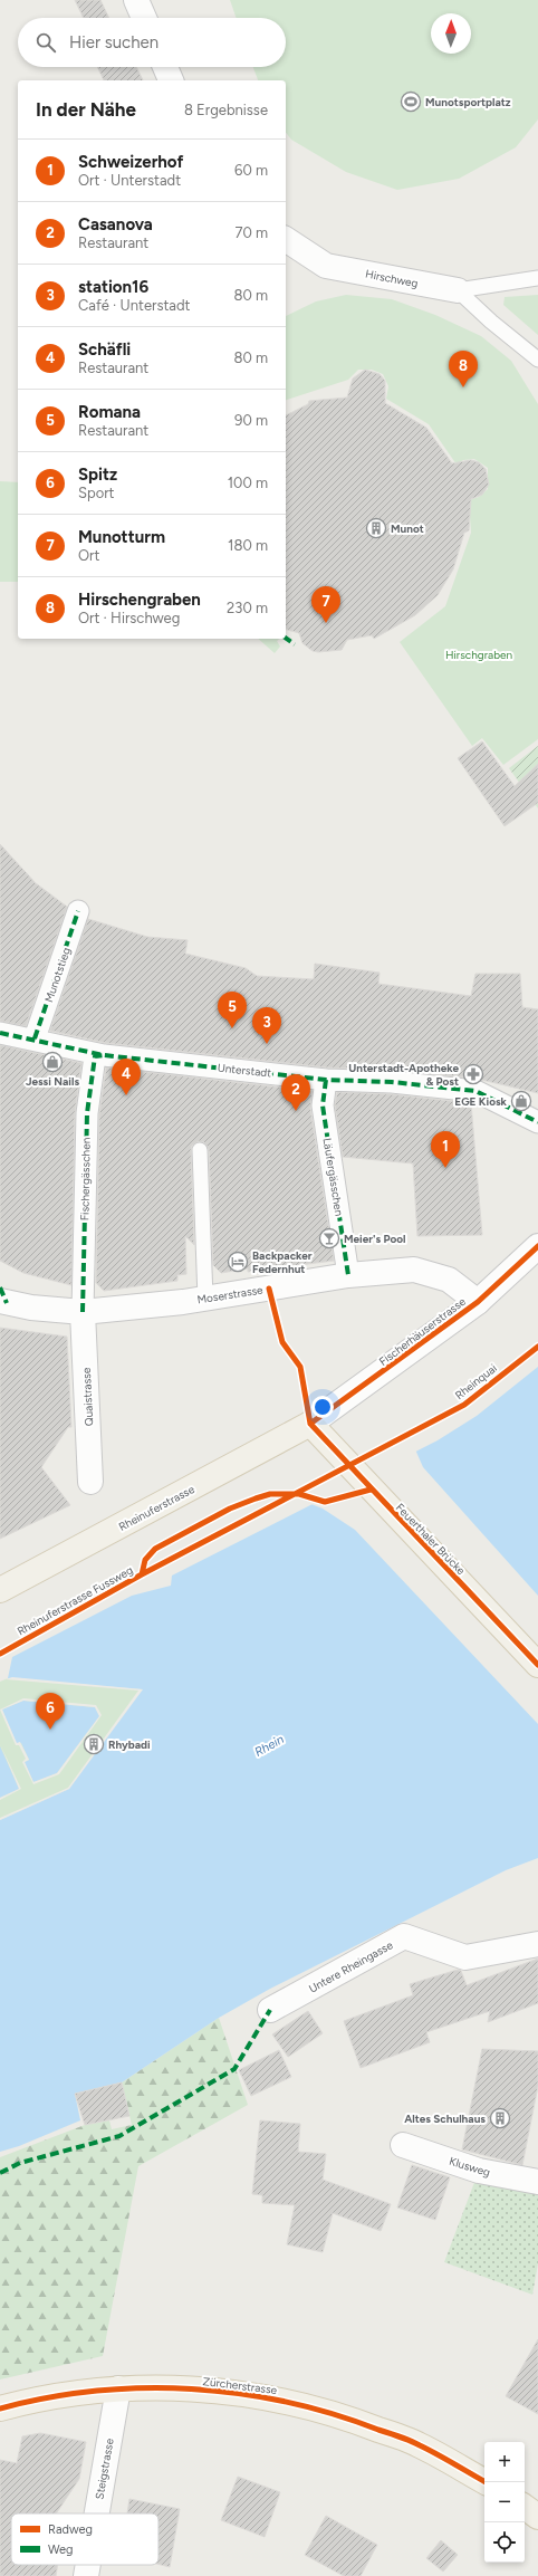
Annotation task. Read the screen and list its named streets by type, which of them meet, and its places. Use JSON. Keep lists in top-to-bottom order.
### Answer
{
  "streets": {
    "main road": ["Rheinuferstrasse", "Feuerthaler Brücke", "Zürcherstrasse"],
    "street": [
      "Hirschweg",
      "Munotstieg",
      "Unterstadt",
      "Läufergässchen",
      "Fischergässchen",
      "Moserstrasse",
      "Fischerhäuserstrasse",
      "Quaistrasse",
      "Untere Rheingasse",
      "Klusweg",
      "Steigstrasse"
    ],
    "cycle path": ["Rheinquai", "Rheinuferstrasse Fussweg"]
  },
  "crossings": [
    ["Munotstieg", "Unterstadt"],
    ["Unterstadt", "Läufergässchen"],
    ["Unterstadt", "Fischergässchen"],
    ["Läufergässchen", "Moserstrasse"],
    ["Fischergässchen", "Moserstrasse"],
    ["Fischergässchen", "Quaistrasse"],
    ["Moserstrasse", "Fischerhäuserstrasse"],
    ["Moserstrasse", "Quaistrasse"],
    ["Fischerhäuserstrasse", "Rheinuferstrasse"],
    ["Fischerhäuserstrasse", "Feuerthaler Brücke"],
    ["Rheinuferstrasse", "Feuerthaler Brücke"],
    ["Zürcherstrasse", "Steigstrasse"]
  ],
  "water": ["Rhein"],
  "parks": ["Hirschgraben"],
  "places": {
    "sports": ["Munotsportplatz"],
    "building": ["Munot", "Rhybadi", "Altes Schulhaus"],
    "shop": ["Jessi Nails", "EGE Kiosk"],
    "pharmacy": ["Unterstadt-Apotheke & Post"],
    "bar": ["Meier's Pool"],
    "hotel": ["Backpacker Federnhut"]
  },
  "legend": ["Radweg", "Weg"],
  "north": "top",
  "page": {
    "search": "Hier suchen",
    "heading": ["In der Nähe", "8 Ergebnisse"],
    "list": [
      {
        "mark": "1",
        "name": "Schweizerhof",
        "note": "Ort · Unterstadt",
        "value": "60 m"
      },
      {
        "mark": "2",
        "name": "Casanova",
        "note": "Restaurant",
        "value": "70 m"
      },
      {
        "mark": "3",
        "name": "station16",
        "note": "Café · Unterstadt",
        "value": "80 m"
      },
      {
        "mark": "4",
        "name": "Schäfli",
        "note": "Restaurant",
        "value": "80 m"
      },
      {
        "mark": "5",
        "name": "Romana",
        "note": "Restaurant",
        "value": "90 m"
      },
      {
        "mark": "6",
        "name": "Spitz",
        "note": "Sport",
        "value": "100 m"
      },
      {
        "mark": "7",
        "name": "Munotturm",
        "note": "Ort",
        "value": "180 m"
      },
      {
        "mark": "8",
        "name": "Hirschengraben",
        "note": "Ort · Hirschweg",
        "value": "230 m"
      }
    ],
    "pins": [
      "8",
      "7",
      "5",
      "3",
      "4",
      "2",
      "1",
      "6"
    ],
    "map_buttons": ["+", "−"]
  }
}
